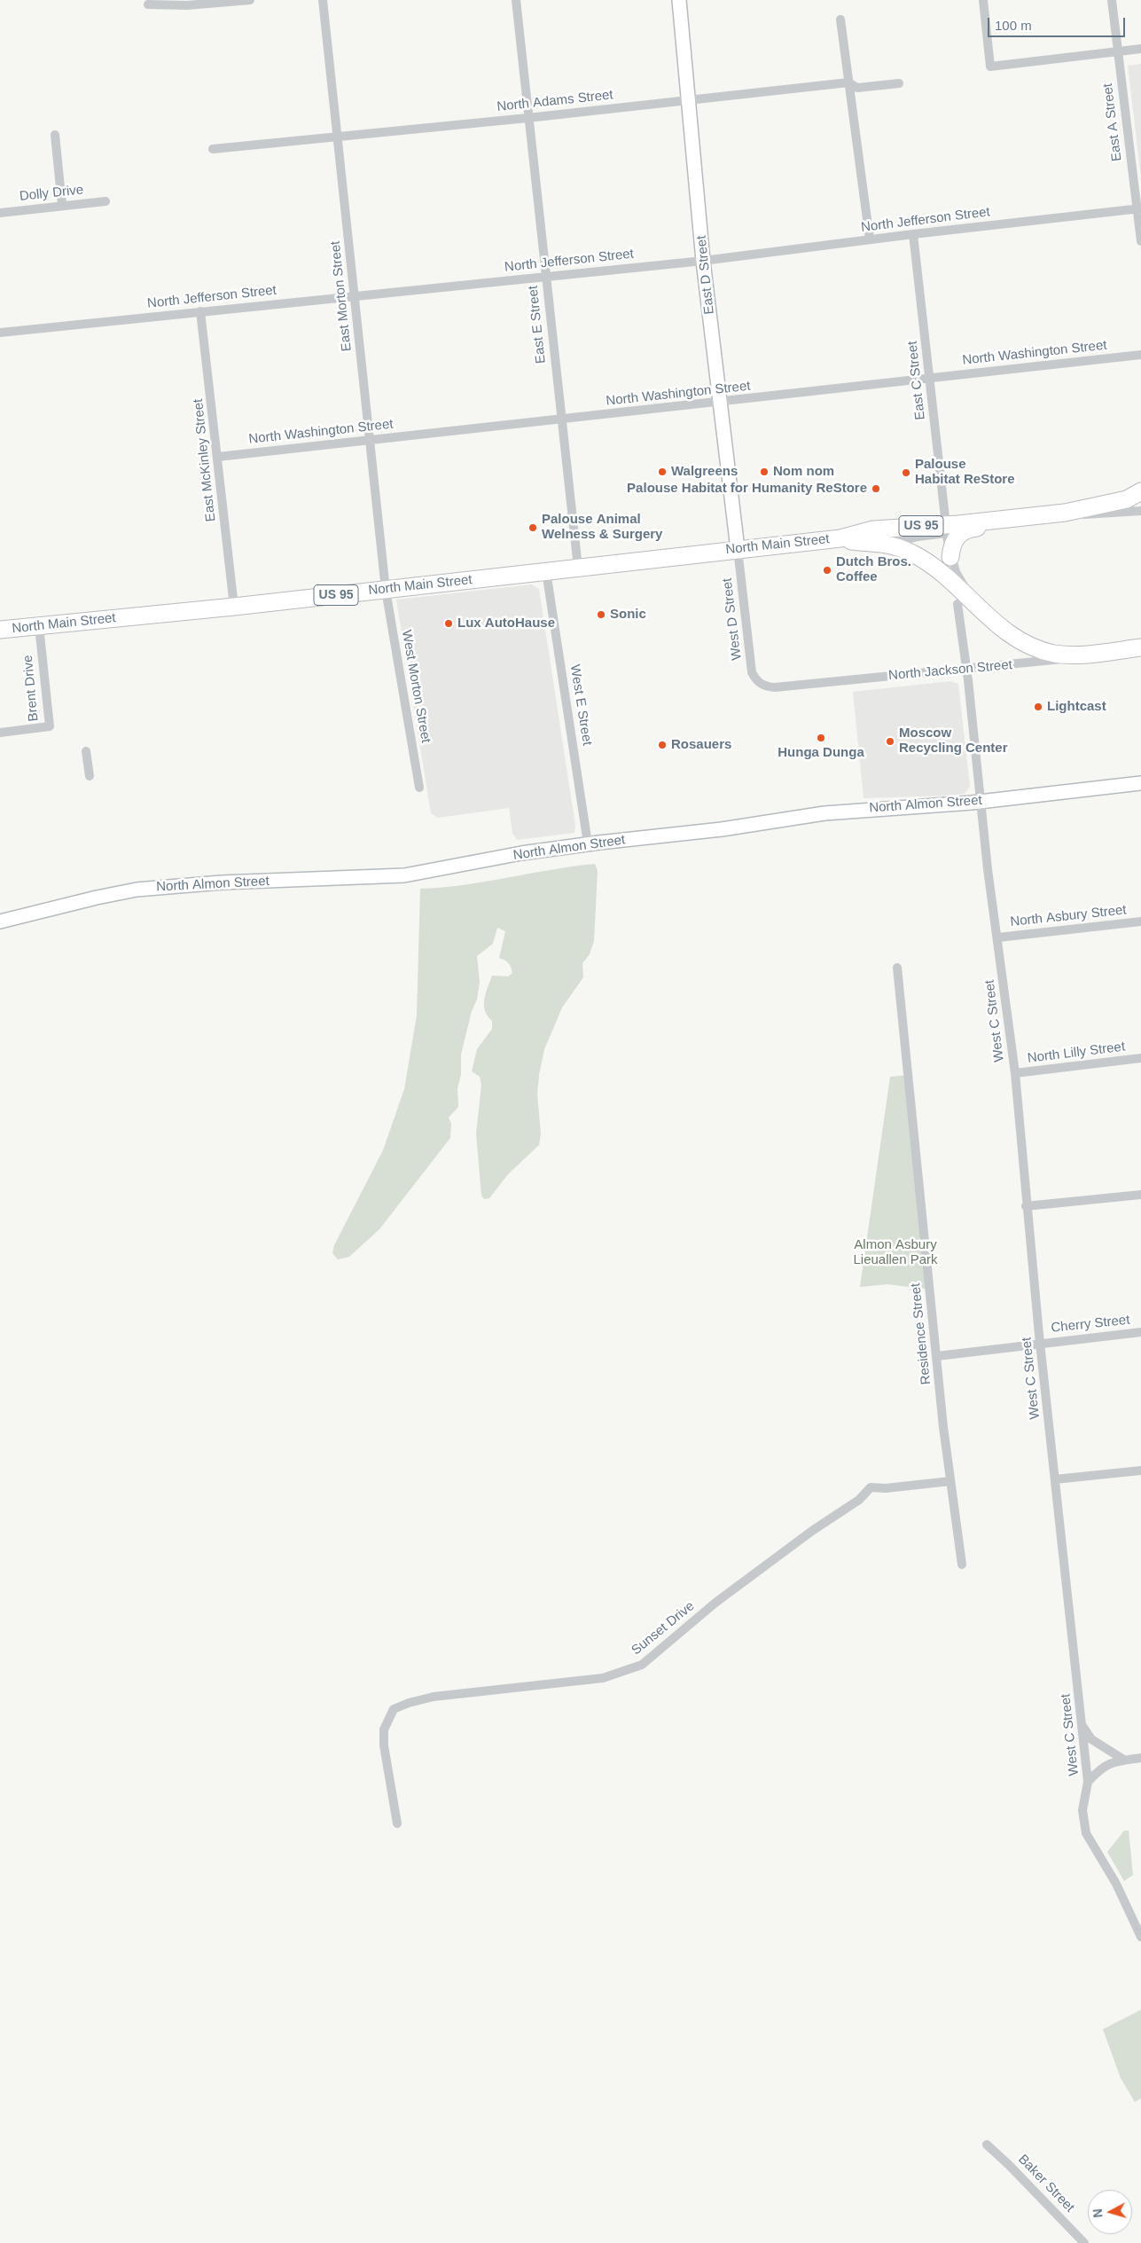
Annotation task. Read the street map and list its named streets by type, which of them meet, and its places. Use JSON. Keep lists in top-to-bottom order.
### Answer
{
  "streets": {
    "highway": ["US 95", "North Main Street", "North Jackson Street"],
    "street": [
      "North Adams Street",
      "East A Street",
      "Dolly Drive",
      "North Jefferson Street",
      "East D Street",
      "East Morton Street",
      "East E Street",
      "North Washington Street",
      "East C Street",
      "East McKinley Street",
      "West D Street",
      "West Morton Street",
      "Brent Drive",
      "West E Street",
      "North Almon Street",
      "North Asbury Street",
      "West C Street",
      "North Lilly Street",
      "Cherry Street",
      "Residence Street",
      "Sunset Drive",
      "Baker Street"
    ]
  },
  "crossings": [
    ["North Adams Street", "East D Street"],
    ["North Adams Street", "East Morton Street"],
    ["North Adams Street", "East E Street"],
    ["East A Street", "North Jefferson Street"],
    ["North Jefferson Street", "East D Street"],
    ["North Jefferson Street", "East Morton Street"],
    ["North Jefferson Street", "East E Street"],
    ["North Jefferson Street", "East C Street"],
    ["North Jefferson Street", "East McKinley Street"],
    ["East D Street", "North Washington Street"],
    ["East D Street", "North Main Street"],
    ["East D Street", "West D Street"],
    ["East Morton Street", "North Washington Street"],
    ["East Morton Street", "North Main Street"],
    ["East Morton Street", "West Morton Street"],
    ["East E Street", "North Washington Street"],
    ["East E Street", "North Main Street"],
    ["North Washington Street", "East C Street"],
    ["North Washington Street", "East McKinley Street"],
    ["East C Street", "North Main Street"],
    ["East McKinley Street", "North Main Street"],
    ["North Main Street", "West D Street"],
    ["North Main Street", "North Jackson Street"],
    ["North Main Street", "West Morton Street"],
    ["North Main Street", "Brent Drive"],
    ["North Main Street", "West E Street"],
    ["West D Street", "North Jackson Street"],
    ["North Jackson Street", "West C Street"],
    ["West E Street", "North Almon Street"],
    ["North Almon Street", "West C Street"],
    ["North Asbury Street", "West C Street"],
    ["West C Street", "North Lilly Street"],
    ["West C Street", "Cherry Street"],
    ["Cherry Street", "Residence Street"],
    ["Residence Street", "Sunset Drive"]
  ],
  "parks": ["Almon Asbury Lieuallen Park"],
  "places": [
    "Walgreens",
    "Nom nom",
    "Palouse Habitat ReStore",
    "Palouse Habitat for Humanity ReStore",
    "Palouse Animal Welness & Surgery",
    "Dutch Bros. Coffee",
    "Sonic",
    "Lux AutoHause",
    "Lightcast",
    "Hunga Dunga",
    "Moscow Recycling Center",
    "Rosauers"
  ],
  "scale_bar": "100 m",
  "north": "left"
}
